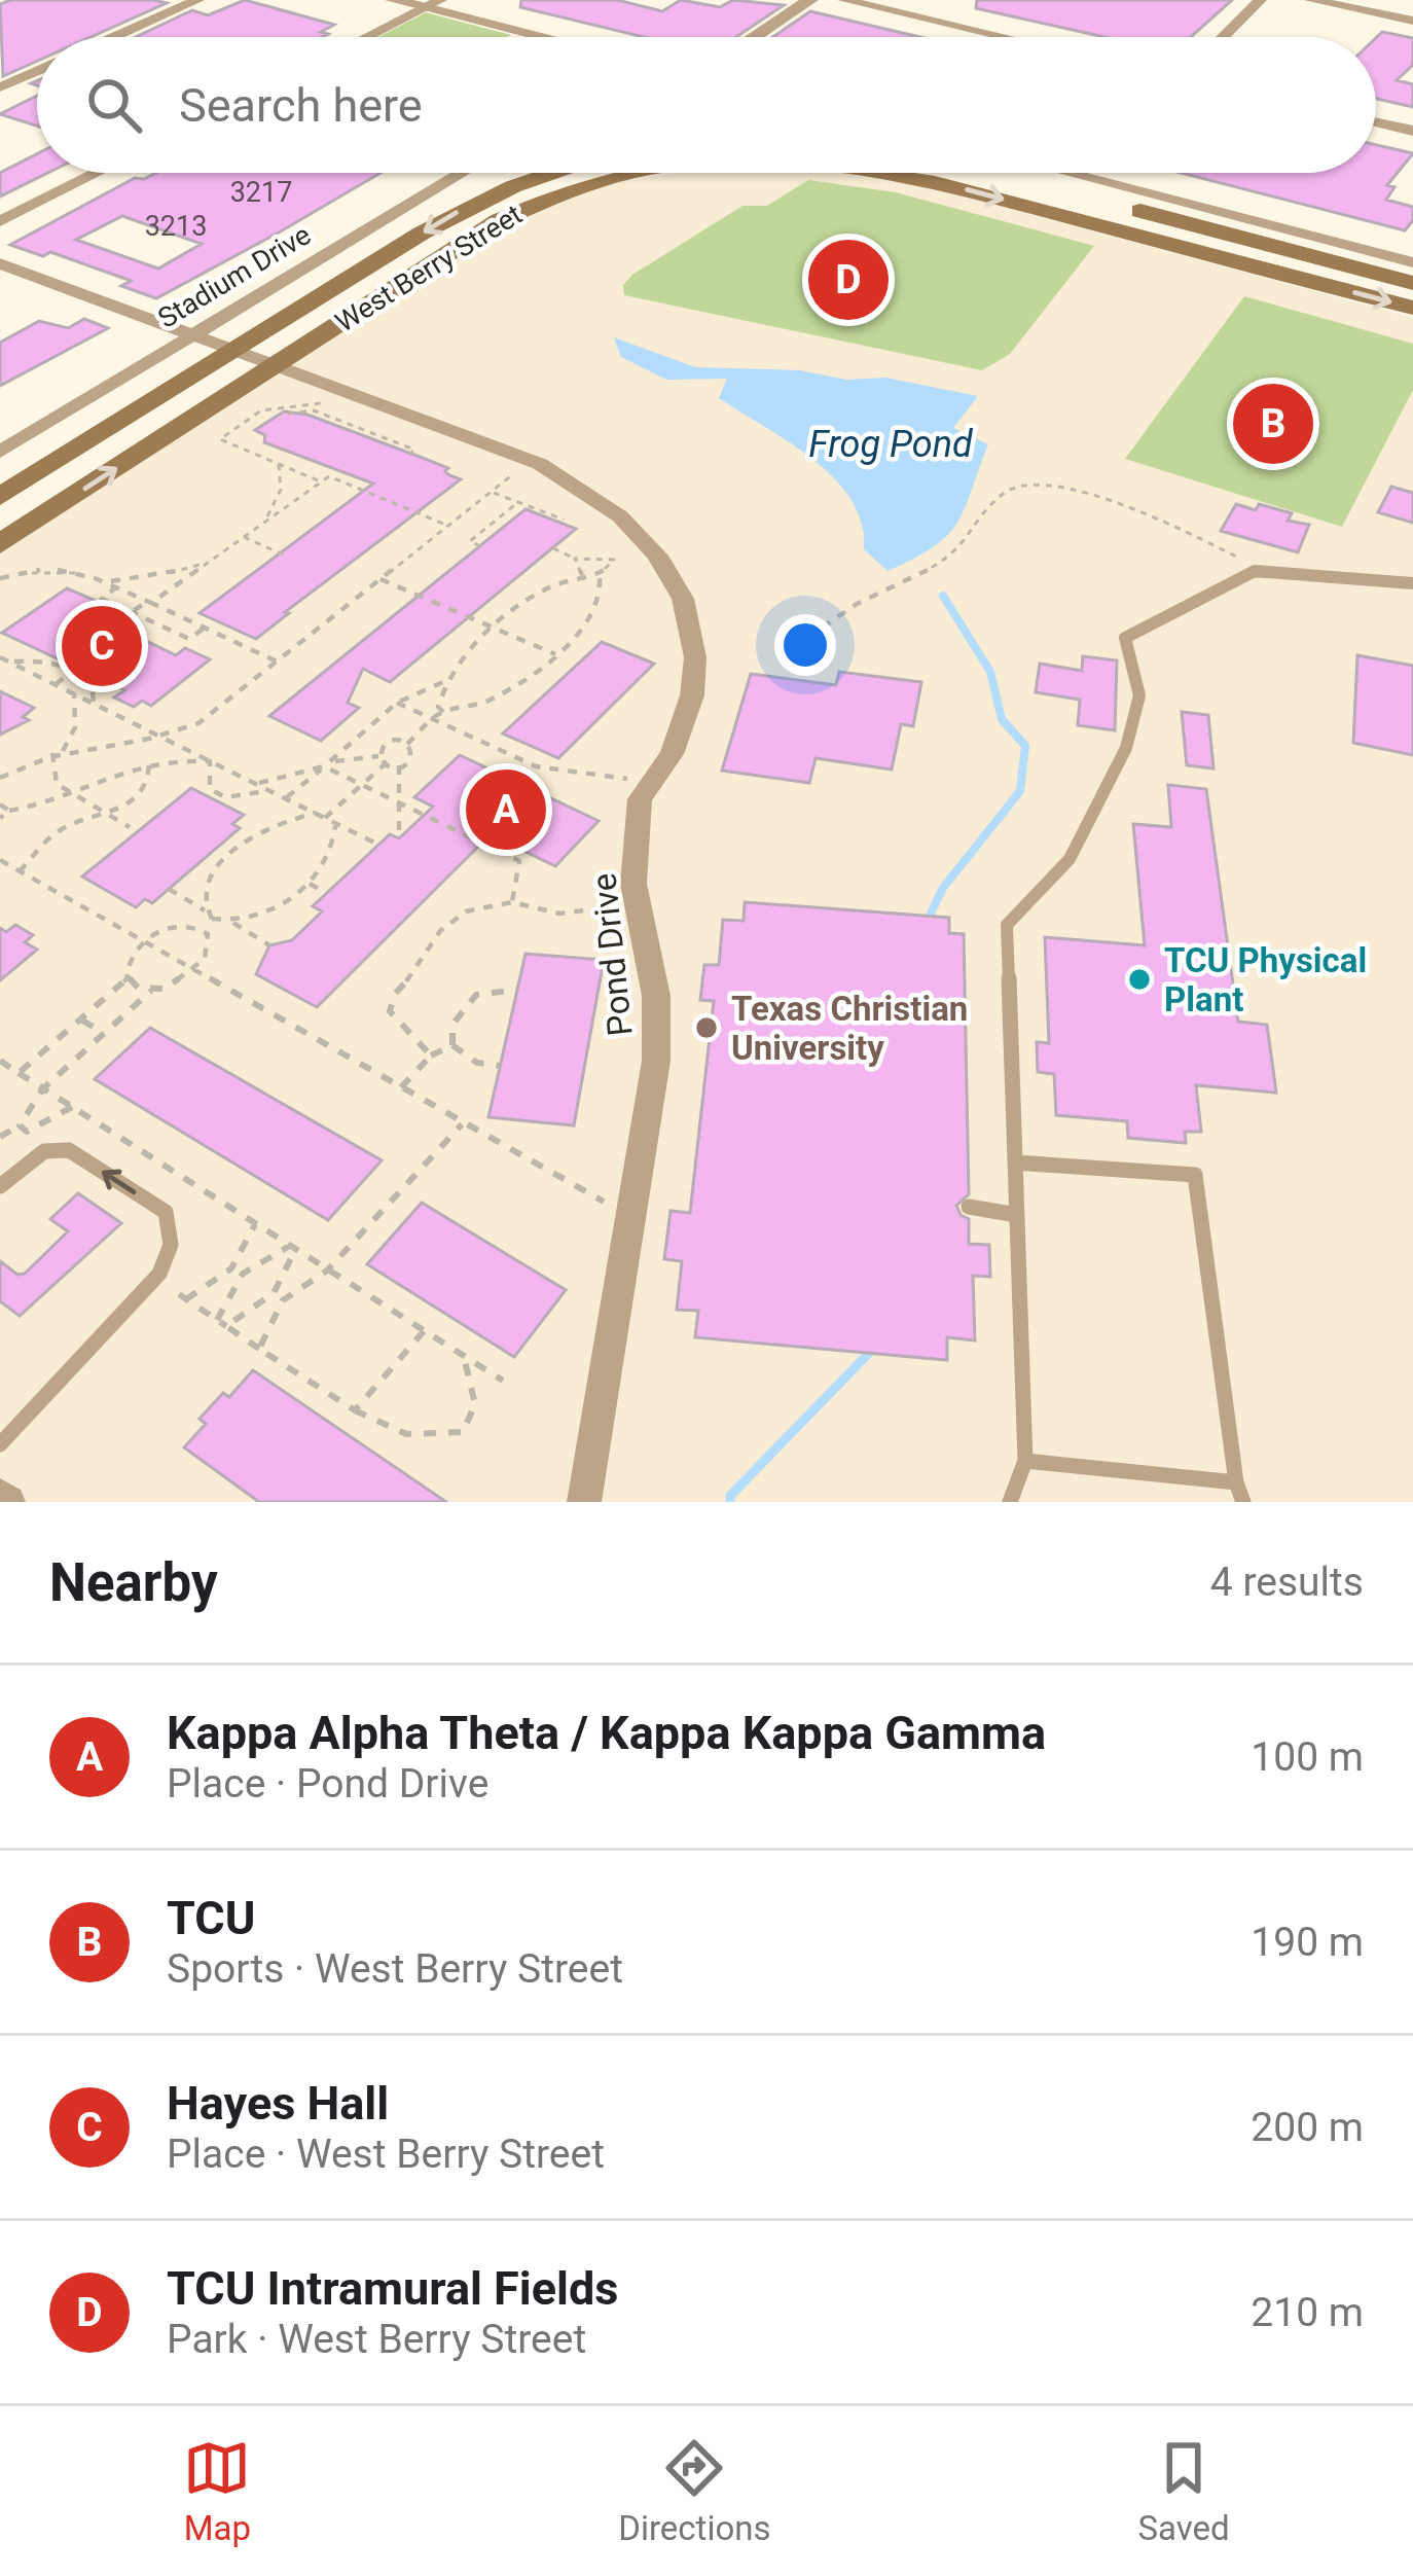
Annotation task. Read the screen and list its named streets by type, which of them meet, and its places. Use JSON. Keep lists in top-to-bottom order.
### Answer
{
  "streets": {
    "main road": ["West Berry Street"],
    "street": ["Stadium Drive", "Pond Drive"]
  },
  "crossings": [
    ["West Berry Street", "Pond Drive"],
    ["Stadium Drive", "Pond Drive"]
  ],
  "water": ["Frog Pond"],
  "places": ["TCU Physical Plant", "Texas Christian University"],
  "house_numbers": ["3217", "3213"],
  "page": {
    "search": "Search here",
    "pins": [
      "D",
      "B",
      "C",
      "A"
    ],
    "heading": ["Nearby", "4 results"],
    "list": [
      {
        "mark": "A",
        "name": "Kappa Alpha Theta / Kappa Kappa Gamma",
        "note": "Place · Pond Drive",
        "value": "100 m"
      },
      {
        "mark": "B",
        "name": "TCU",
        "note": "Sports · West Berry Street",
        "value": "190 m"
      },
      {
        "mark": "C",
        "name": "Hayes Hall",
        "note": "Place · West Berry Street",
        "value": "200 m"
      },
      {
        "mark": "D",
        "name": "TCU Intramural Fields",
        "note": "Park · West Berry Street",
        "value": "210 m"
      }
    ],
    "nav": ["Map", "Directions", "Saved"]
  }
}
